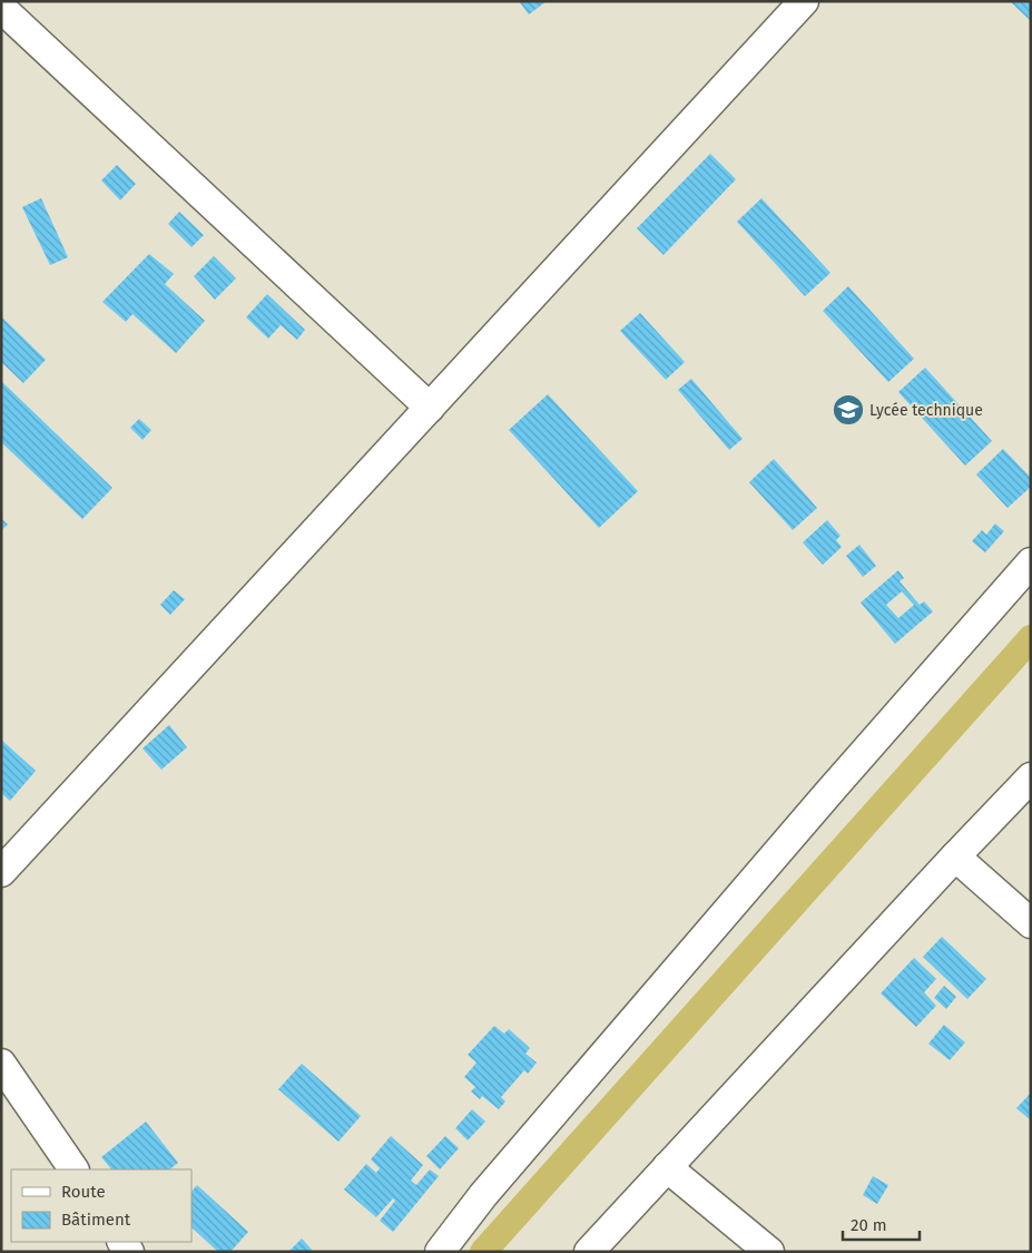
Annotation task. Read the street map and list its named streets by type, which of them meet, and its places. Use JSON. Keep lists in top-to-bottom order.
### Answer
{
  "places": {
    "school or university": ["Lycée technique"]
  },
  "legend": ["Route", "Bâtiment"],
  "scale_bar": "20 m"
}
